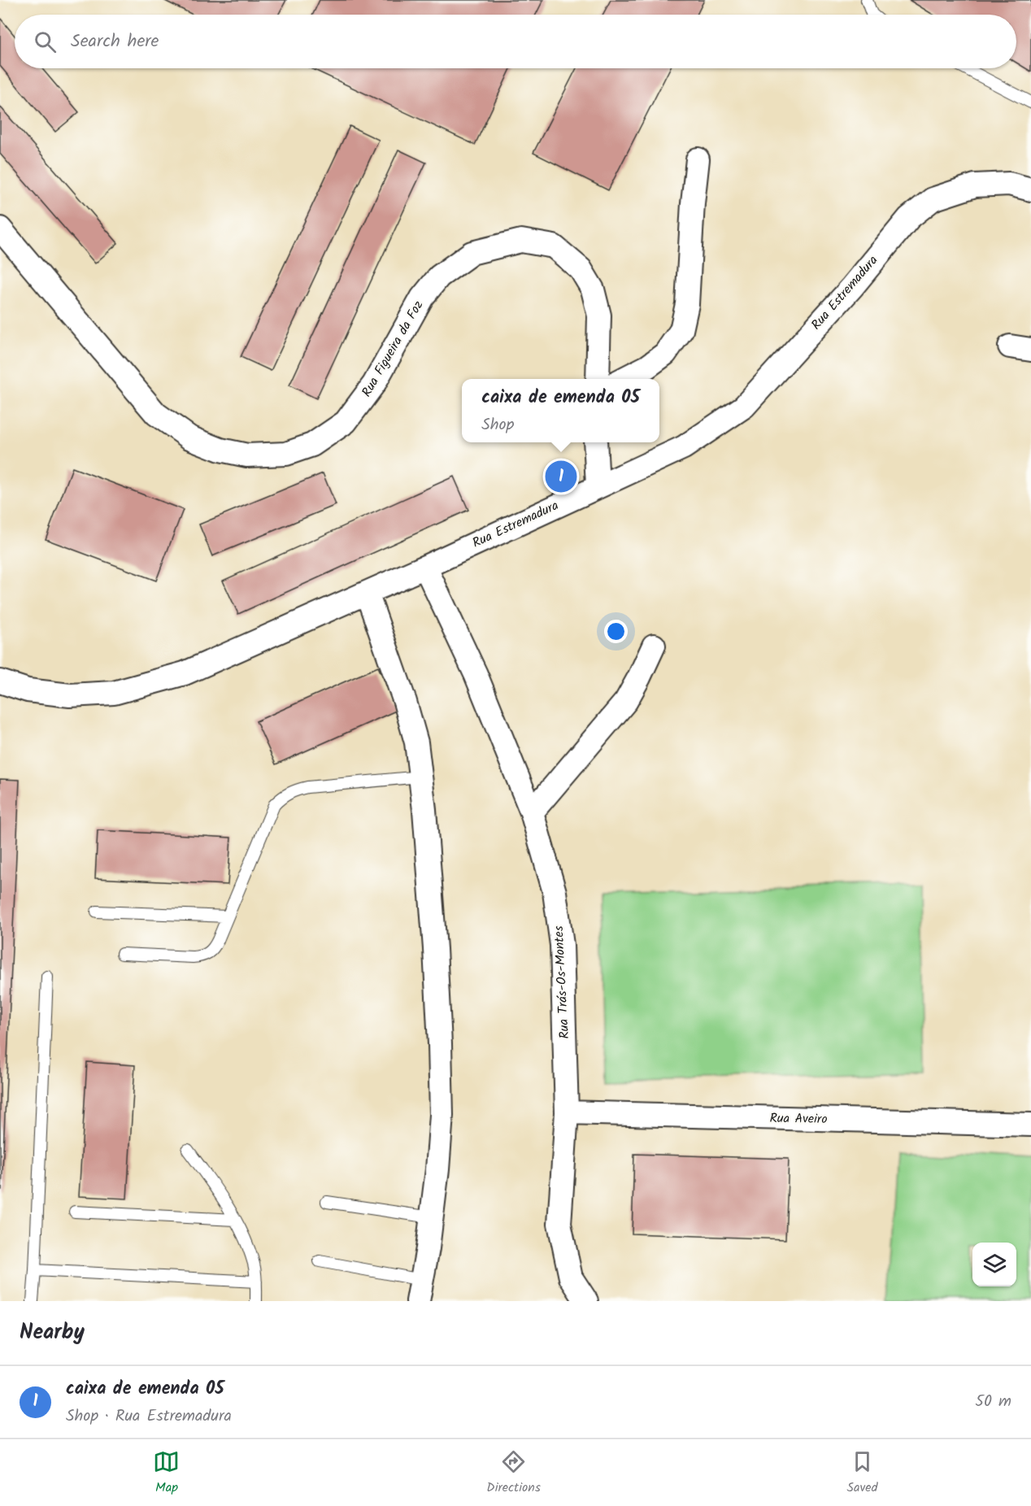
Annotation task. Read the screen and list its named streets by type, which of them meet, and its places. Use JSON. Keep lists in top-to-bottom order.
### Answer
{
  "streets": {
    "street": [
      "Rua Estremadura",
      "Rua Figueira da Foz",
      "Rua Trás-Os-Montes",
      "Rua Aveiro"
    ]
  },
  "crossings": [
    ["Rua Estremadura", "Rua Trás-Os-Montes"],
    ["Rua Trás-Os-Montes", "Rua Aveiro"]
  ],
  "page": {
    "search": "Search here",
    "popup": ["caixa de emenda 05", "Shop"],
    "pins": "1",
    "heading": "Nearby",
    "list": [
      {
        "mark": "1",
        "name": "caixa de emenda 05",
        "note": "Shop · Rua Estremadura",
        "value": "50 m"
      }
    ],
    "nav": ["Map", "Directions", "Saved"]
  }
}
